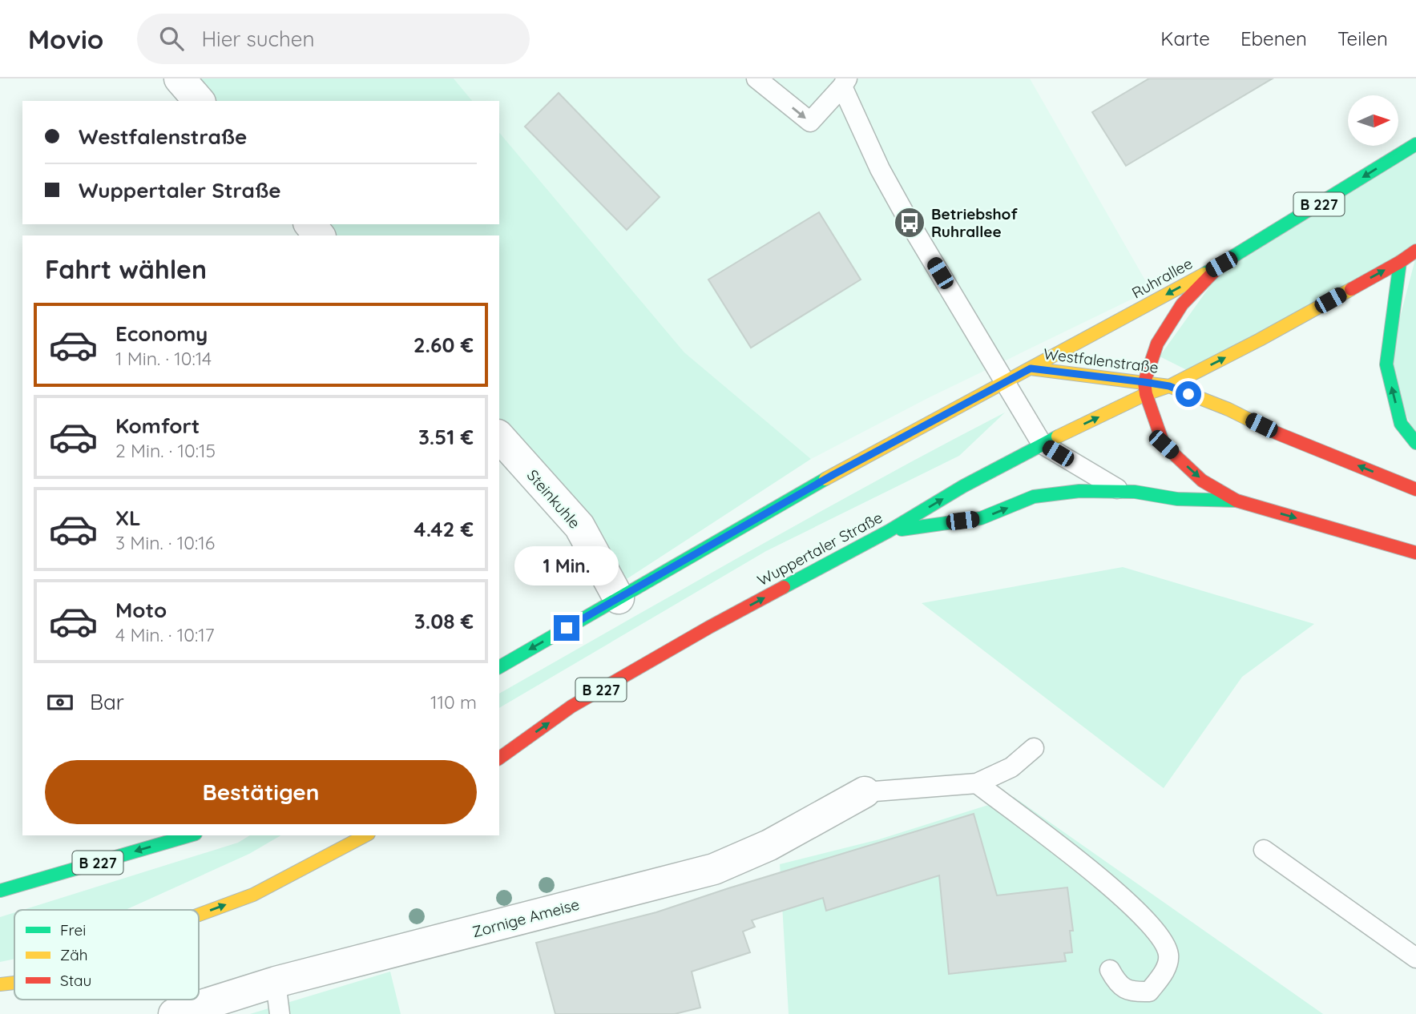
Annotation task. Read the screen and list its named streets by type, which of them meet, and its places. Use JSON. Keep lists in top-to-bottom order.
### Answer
{
  "streets": {
    "main road": [
      "B 227",
      "Ruhrallee",
      "Westfalenstraße",
      "Wuppertaler Straße"
    ],
    "street": ["Steinkuhle", "Zornige Ameise"]
  },
  "crossings": [
    ["B 227", "Ruhrallee"],
    ["B 227", "Westfalenstraße"],
    ["B 227", "Steinkuhle"],
    ["B 227", "Wuppertaler Straße"],
    ["Ruhrallee", "Westfalenstraße"],
    ["Westfalenstraße", "Wuppertaler Straße"]
  ],
  "places": {
    "bus stop": ["Betriebshof Ruhrallee"]
  },
  "legend": ["Frei", "Zäh", "Stau"],
  "north": "right",
  "page": {
    "header": "Movio",
    "search": "Hier suchen",
    "nav": ["Karte", "Ebenen", "Teilen"],
    "banner": ["Westfalenstraße", "Wuppertaler Straße"],
    "heading": "Fahrt wählen",
    "list": [
      {
        "name": "Economy",
        "note": "1 Min. · 10:14",
        "value": "2.60 €"
      },
      {
        "name": "Komfort",
        "note": "2 Min. · 10:15",
        "value": "3.51 €"
      },
      {
        "name": "XL",
        "note": "3 Min. · 10:16",
        "value": "4.42 €"
      },
      {
        "name": "Moto",
        "note": "4 Min. · 10:17",
        "value": "3.08 €"
      }
    ],
    "bubble": "1 Min.",
    "pay": ["Bar", "110 m"],
    "buttons": "Bestätigen"
  }
}
